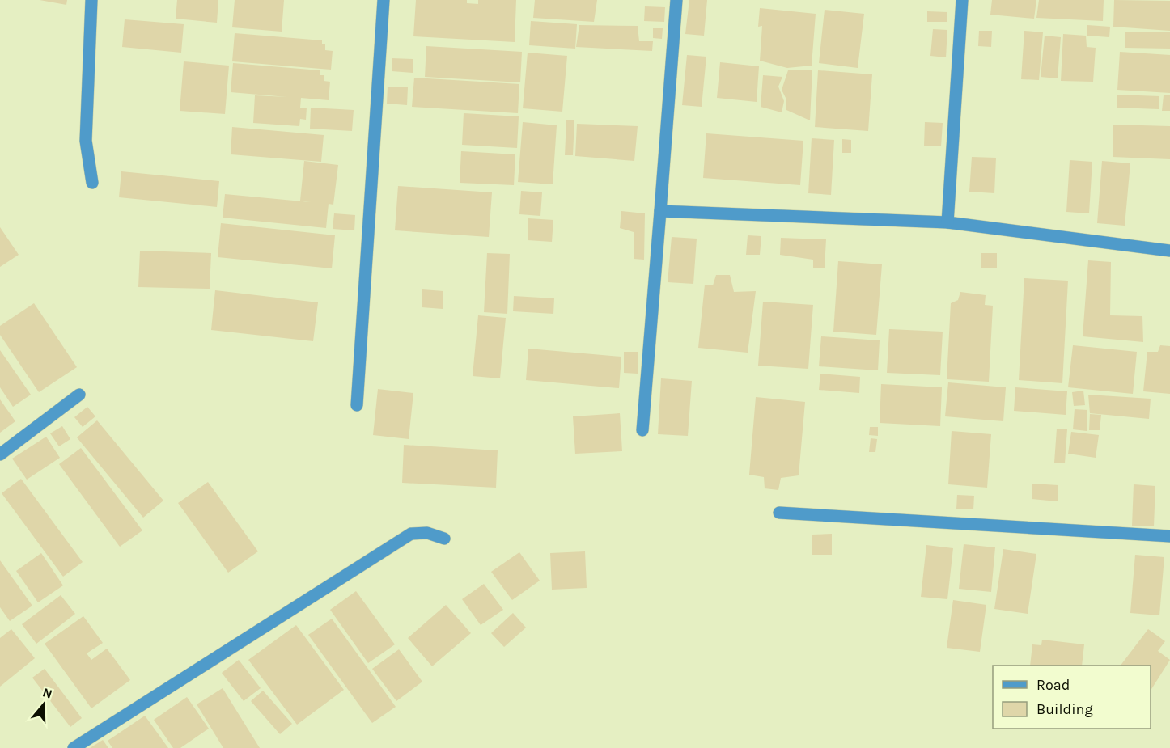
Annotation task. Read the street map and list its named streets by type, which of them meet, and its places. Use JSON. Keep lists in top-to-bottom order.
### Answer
{
  "legend": ["Road", "Building"],
  "north": "top"
}
